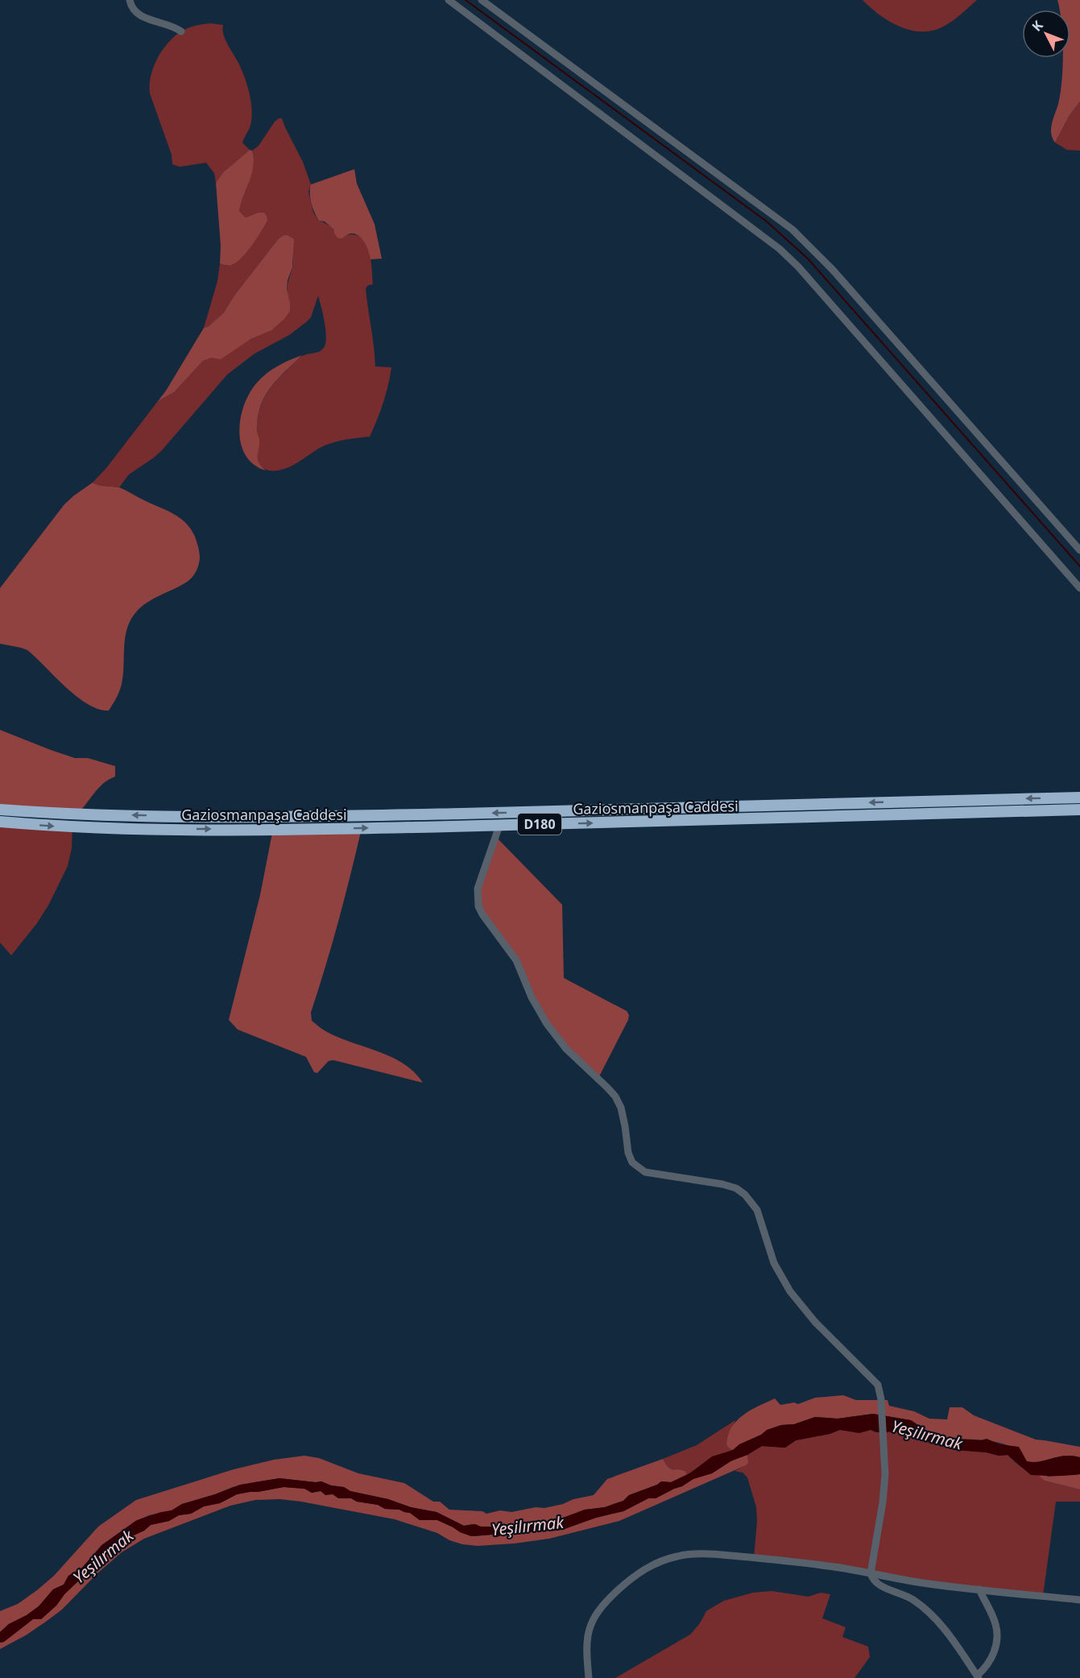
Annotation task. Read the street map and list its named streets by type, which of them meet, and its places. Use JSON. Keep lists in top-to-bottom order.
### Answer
{
  "streets": {
    "highway": ["Gaziosmanpaşa Caddesi", "D180"]
  },
  "water": ["Yeşilırmak"],
  "north": "top left"
}
